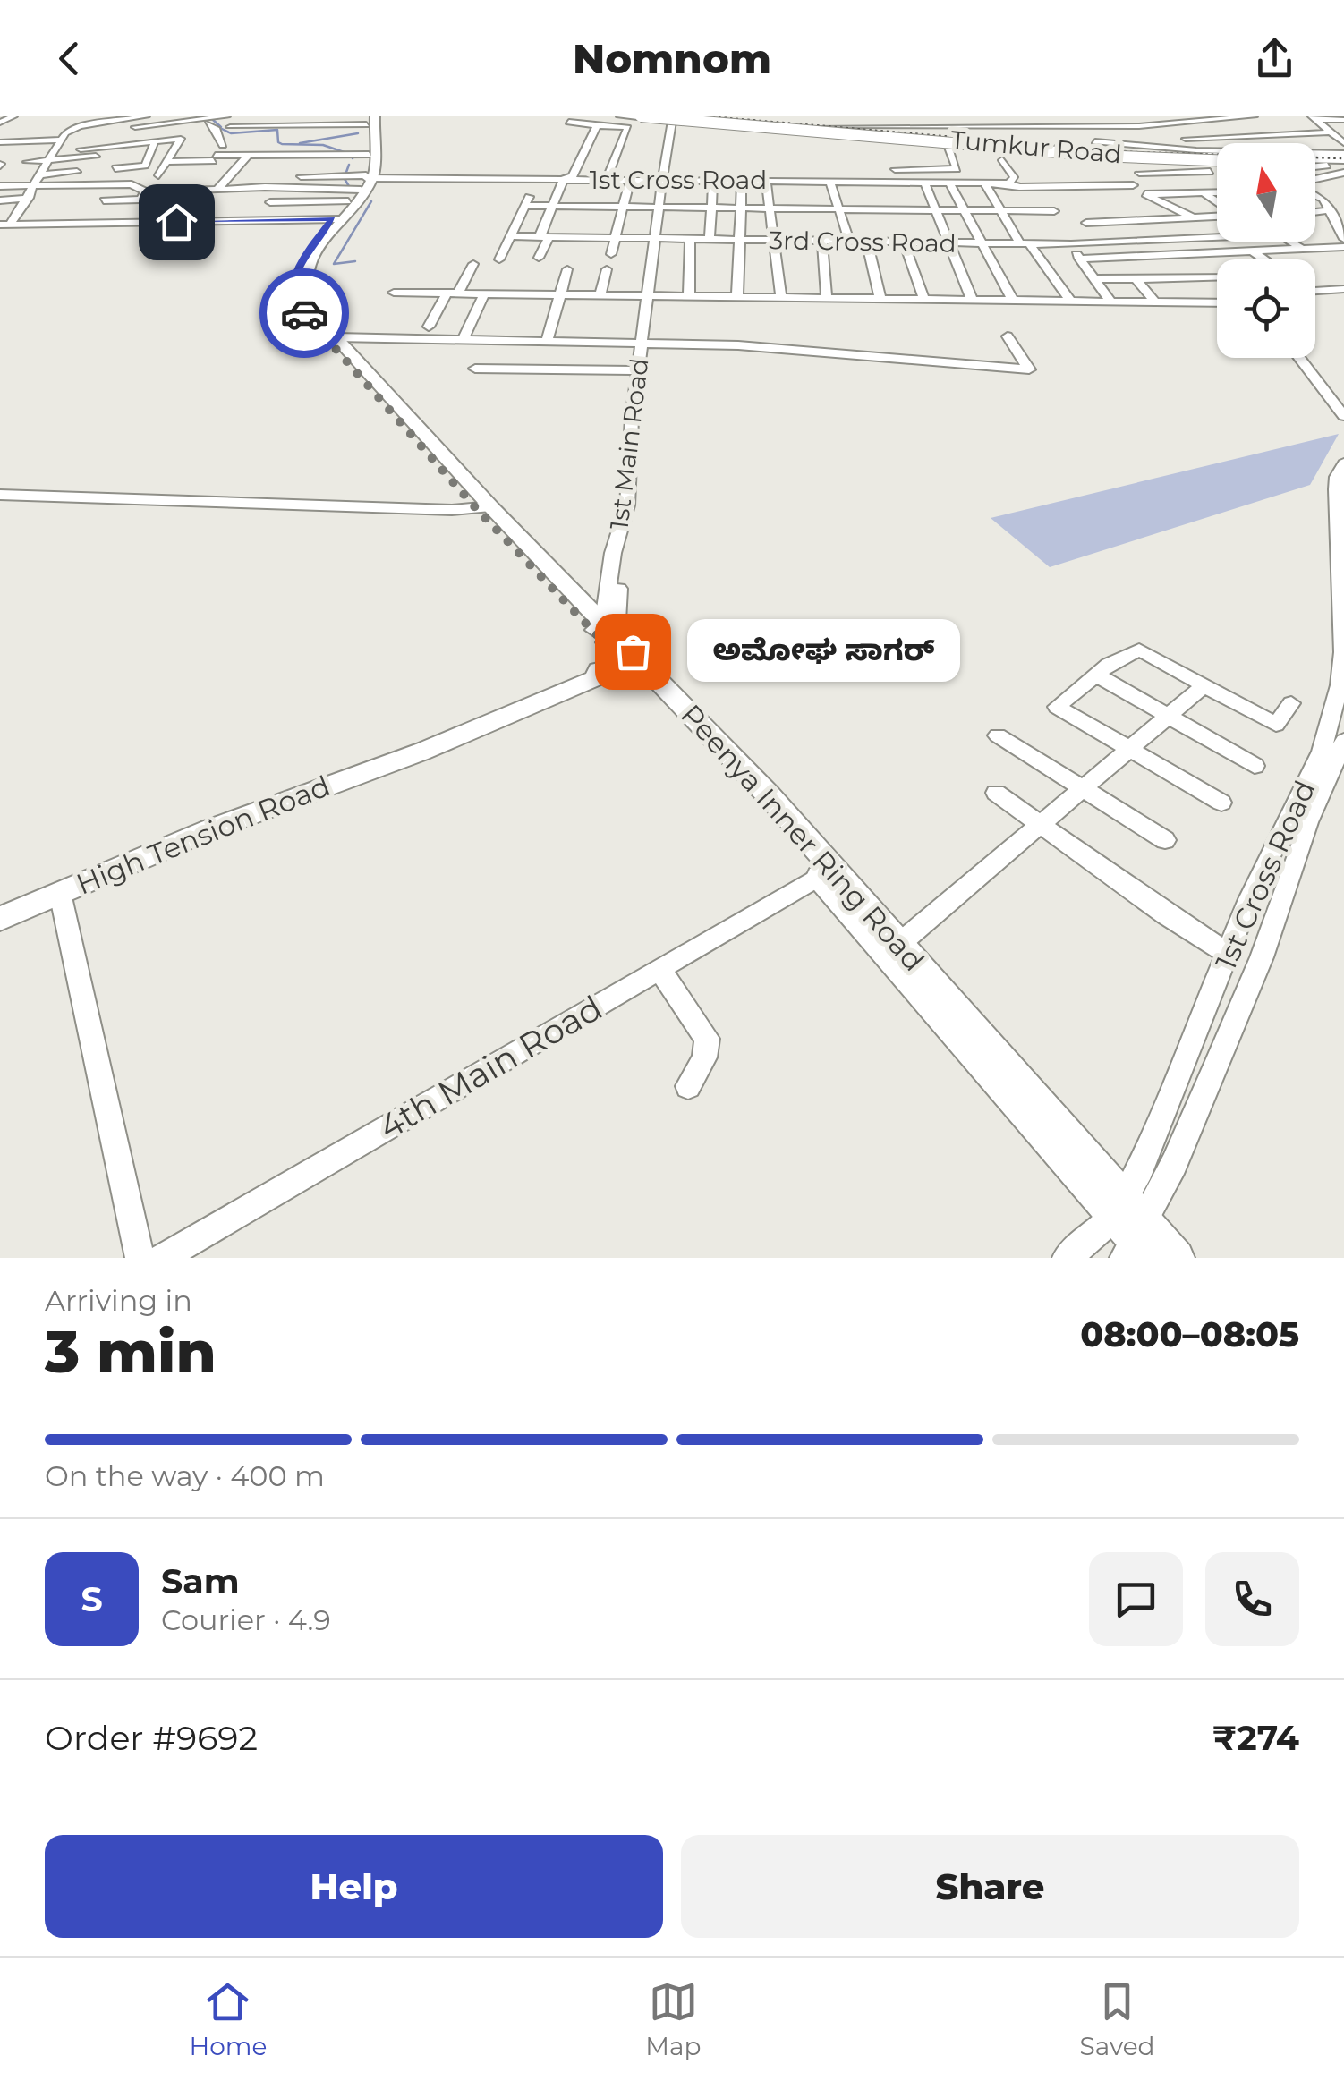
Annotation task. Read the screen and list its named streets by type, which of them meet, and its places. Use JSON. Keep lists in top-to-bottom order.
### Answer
{
  "streets": {
    "highway": ["Tumkur Road"],
    "main road": ["High Tension Road", "Peenya Inner Ring Road"],
    "street": [
      "1st Cross Road",
      "3rd Cross Road",
      "1st Main Road",
      "4th Main Road"
    ]
  },
  "crossings": [
    ["Tumkur Road", "1st Main Road"],
    ["1st Cross Road", "1st Main Road"],
    ["1st Cross Road", "Peenya Inner Ring Road"],
    ["3rd Cross Road", "1st Main Road"],
    ["1st Main Road", "High Tension Road"],
    ["1st Main Road", "Peenya Inner Ring Road"],
    ["High Tension Road", "Peenya Inner Ring Road"],
    ["Peenya Inner Ring Road", "4th Main Road"]
  ],
  "places": ["ಅಮೋಘ ಸಾಗರ್"],
  "north": "top",
  "page": {
    "header": "Nomnom",
    "bubble": "ಅಮೋಘ ಸಾಗರ್",
    "heading": ["3 min", "Arriving in", "08:00–08:05"],
    "panel": [
      "Sam",
      "Courier · 4.9",
      "Order #9692",
      "₹274"
    ],
    "bar": "On the way · 400 m",
    "round": "S",
    "buttons": ["Help", "Share"],
    "tabs": ["Home", "Map", "Saved"]
  }
}
